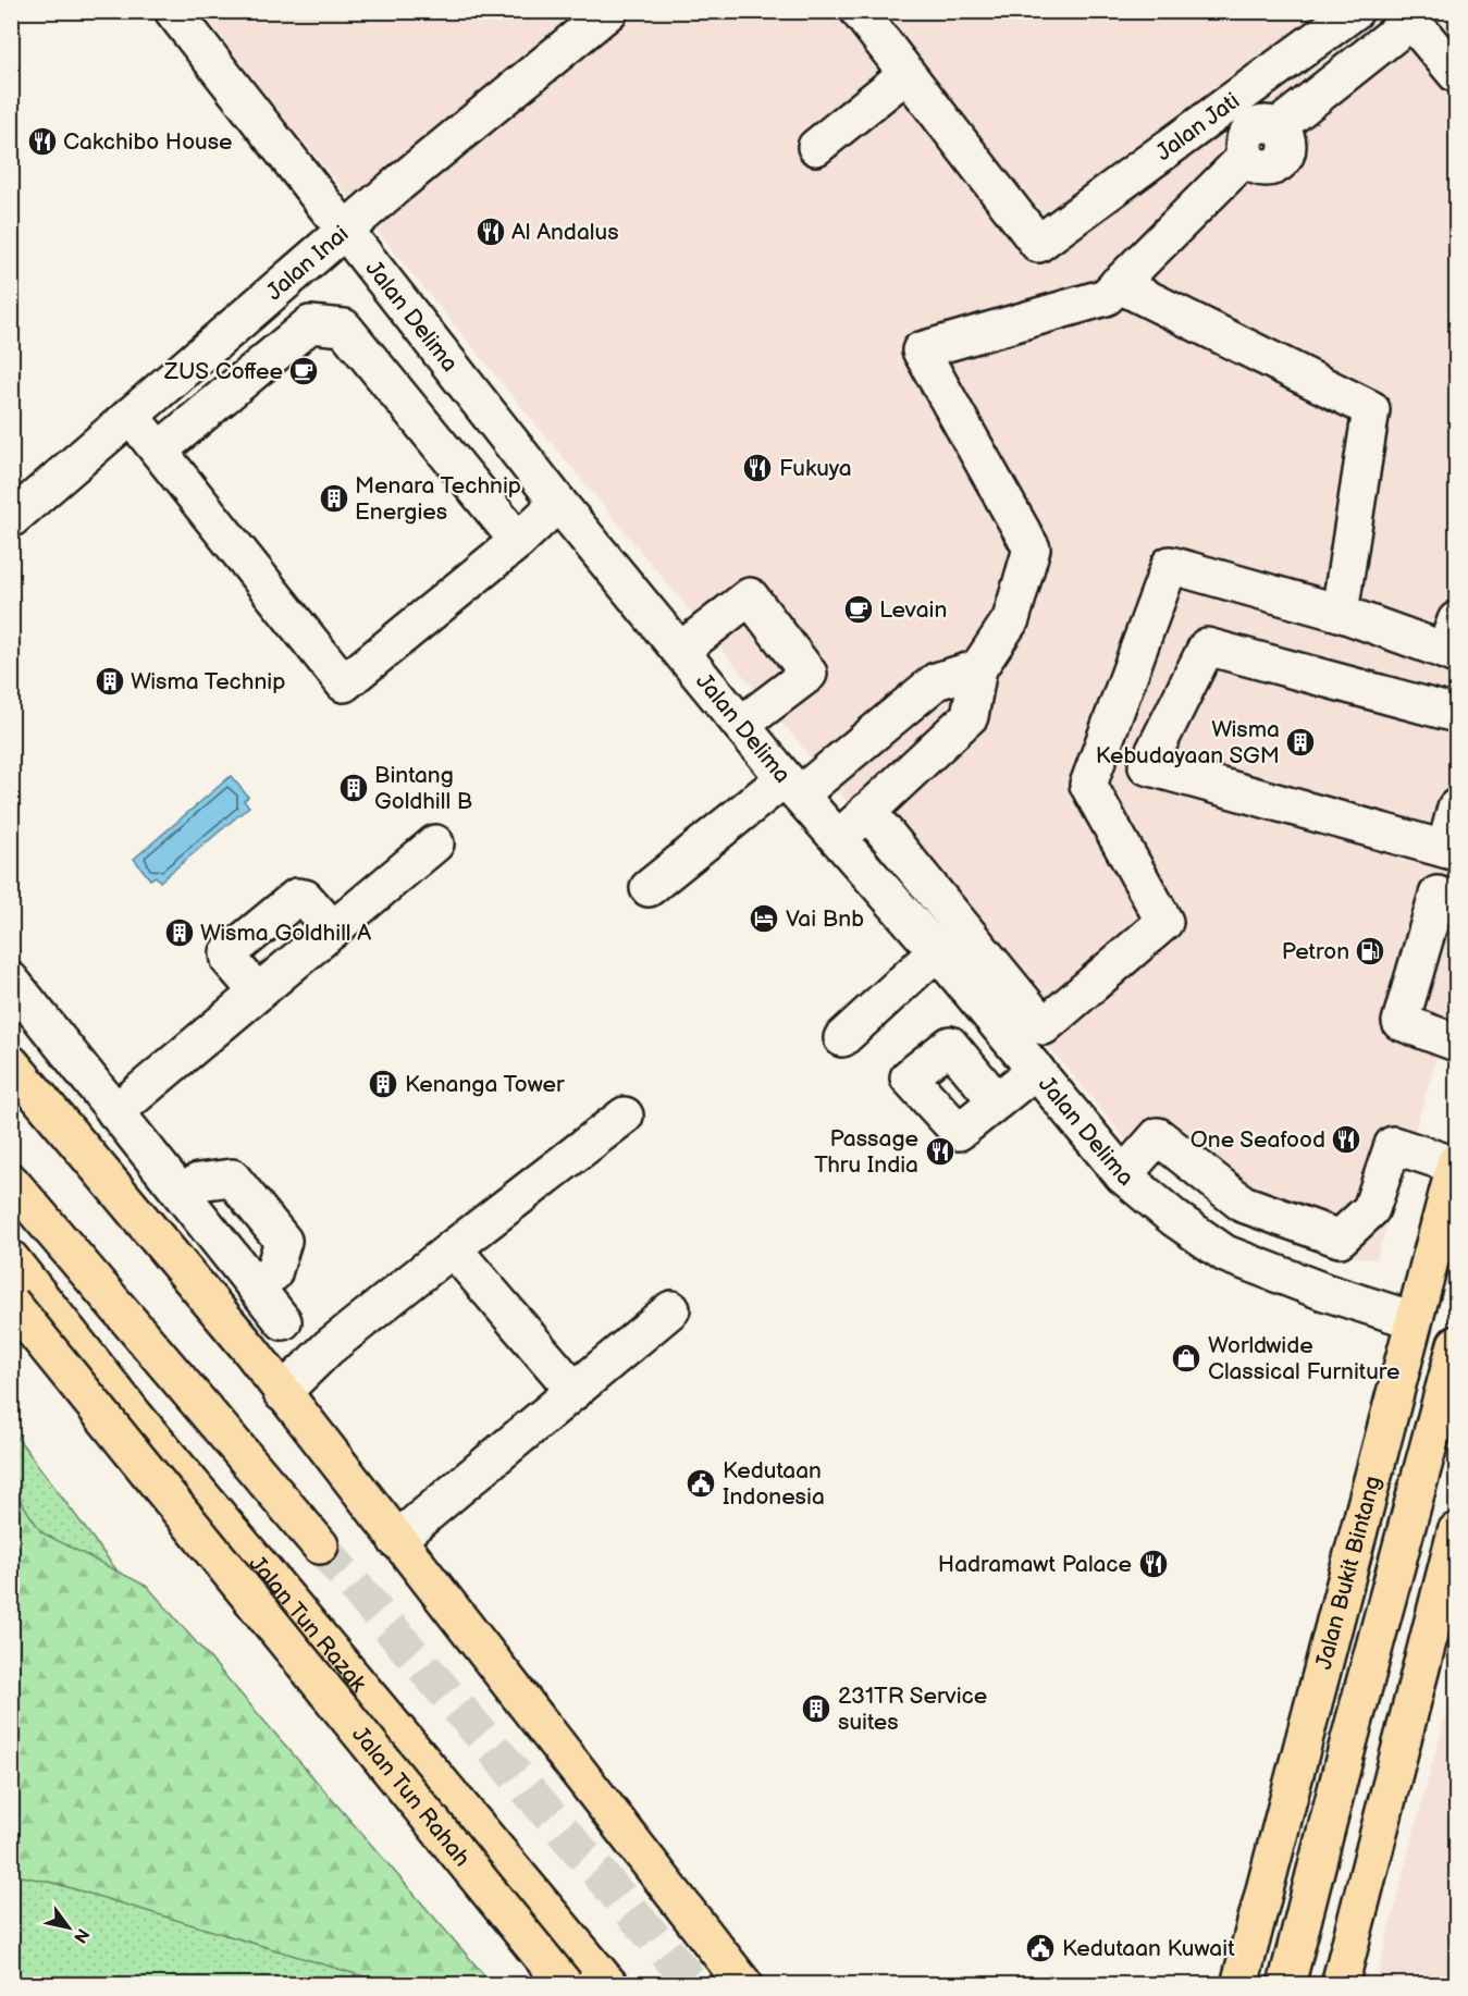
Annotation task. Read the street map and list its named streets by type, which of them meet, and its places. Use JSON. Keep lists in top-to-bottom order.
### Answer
{
  "streets": {
    "main road": ["Jalan Bukit Bintang", "Jalan Tun Razak", "Jalan Tun Rahah"],
    "street": ["Jalan Jati", "Jalan Inai", "Jalan Delima"]
  },
  "crossings": [
    ["Jalan Inai", "Jalan Delima"],
    ["Jalan Delima", "Jalan Bukit Bintang"]
  ],
  "places": {
    "restaurant": [
      "Cakchibo House",
      "Al Andalus",
      "Fukuya",
      "One Seafood",
      "Passage Thru India",
      "Hadramawt Palace"
    ],
    "cafe": ["ZUS Coffee", "Levain"],
    "building": [
      "Menara Technip Energies",
      "Wisma Technip",
      "Wisma Kebudayaan SGM",
      "Bintang Goldhill B",
      "Wisma Goldhill A",
      "Kenanga Tower",
      "231TR Service suites"
    ],
    "hotel": ["Vai Bnb"],
    "fuel station": ["Petron"],
    "shop": ["Worldwide Classical Furniture"],
    "public building": ["Kedutaan Indonesia", "Kedutaan Kuwait"]
  },
  "north": "bottom right"
}
